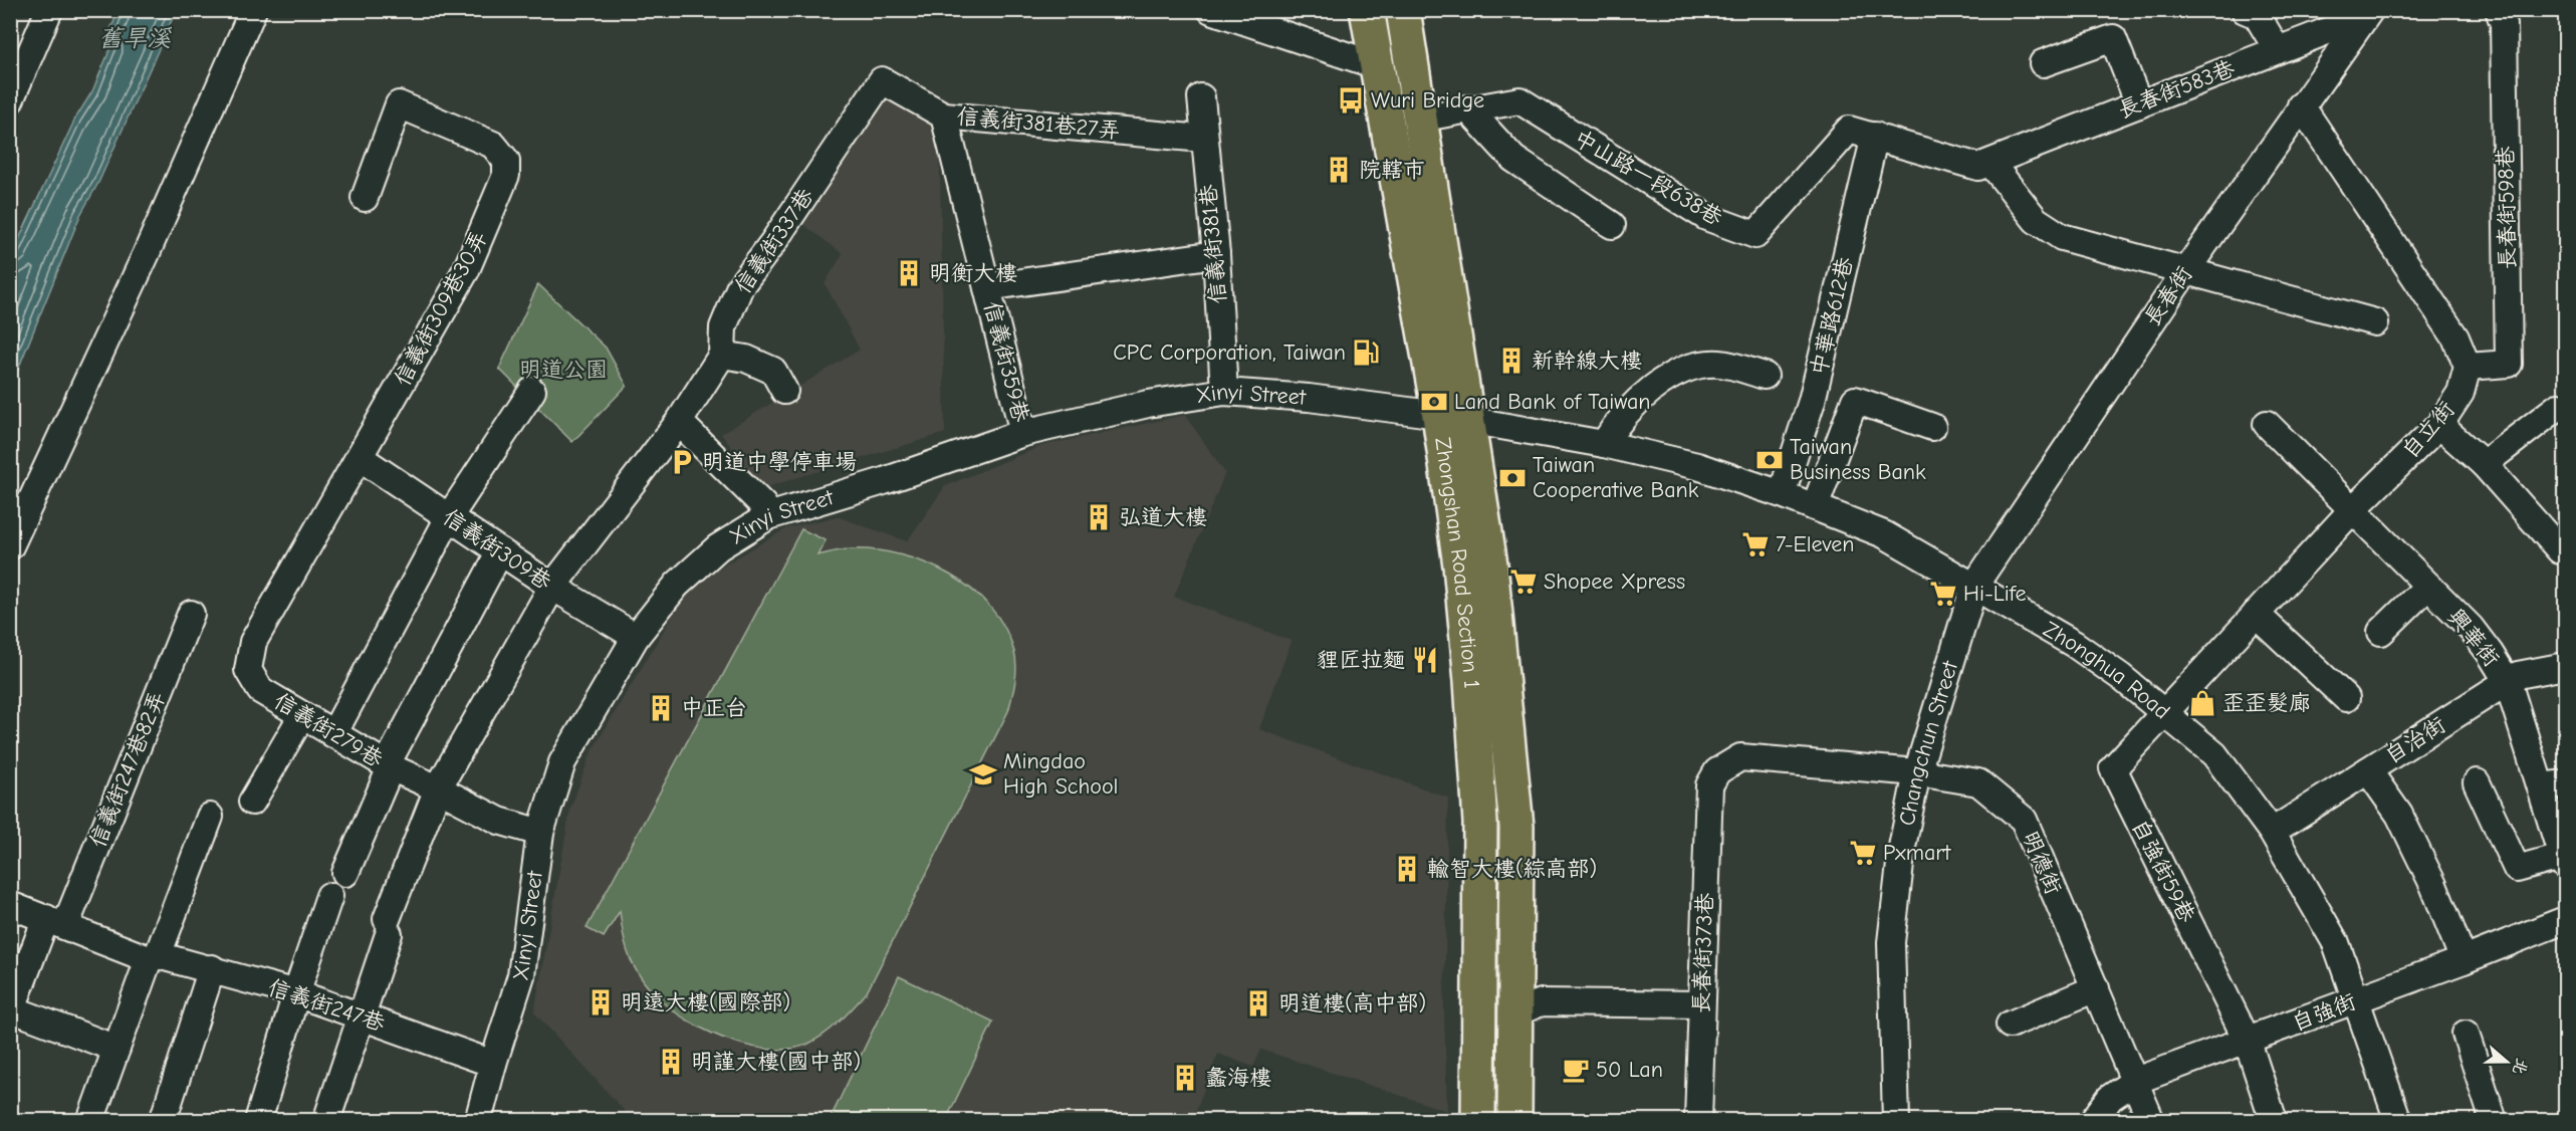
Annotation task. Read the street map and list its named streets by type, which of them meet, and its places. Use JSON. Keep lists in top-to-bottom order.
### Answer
{
  "streets": {
    "main road": ["Zhongshan Road Section 1"],
    "street": [
      "長春街583巷",
      "信義街381巷27弄",
      "中山路一段638巷",
      "長春街598巷",
      "信義街337巷",
      "信義街381巷",
      "長春街",
      "信義街309巷30弄",
      "中華路612巷",
      "信義街359巷",
      "Xinyi Street",
      "自立街",
      "信義街309巷",
      "興華街",
      "Zhonghua Road",
      "信義街279巷",
      "自治街",
      "Changchun Street",
      "信義街247巷82弄",
      "明德街",
      "自強街59巷",
      "長春街373巷",
      "信義街247巷",
      "自強街"
    ]
  },
  "crossings": [
    ["長春街583巷", "長春街"],
    ["信義街381巷27弄", "信義街337巷"],
    ["信義街381巷27弄", "信義街381巷"],
    ["信義街381巷27弄", "信義街359巷"],
    ["中山路一段638巷", "中華路612巷"],
    ["中山路一段638巷", "Zhongshan Road Section 1"],
    ["長春街598巷", "自立街"],
    ["信義街337巷", "信義街309巷"],
    ["信義街337巷", "信義街279巷"],
    ["信義街337巷", "信義街247巷"],
    ["信義街381巷", "Xinyi Street"],
    ["長春街", "Zhonghua Road"],
    ["長春街", "Changchun Street"],
    ["信義街309巷30弄", "信義街309巷"],
    ["信義街309巷30弄", "信義街279巷"],
    ["中華路612巷", "Zhonghua Road"],
    ["信義街359巷", "Xinyi Street"],
    ["Xinyi Street", "信義街309巷"],
    ["Xinyi Street", "Zhongshan Road Section 1"],
    ["Xinyi Street", "Zhonghua Road"],
    ["Xinyi Street", "信義街279巷"],
    ["Xinyi Street", "信義街247巷"],
    ["自立街", "興華街"],
    ["自立街", "Zhonghua Road"],
    ["自立街", "自強街59巷"],
    ["信義街309巷", "信義街279巷"],
    ["Zhongshan Road Section 1", "Zhonghua Road"],
    ["興華街", "自治街"],
    ["Zhonghua Road", "自治街"],
    ["Zhonghua Road", "Changchun Street"],
    ["Zhonghua Road", "自強街59巷"],
    ["Zhonghua Road", "自強街"],
    ["Changchun Street", "明德街"],
    ["信義街247巷82弄", "信義街247巷"],
    ["明德街", "長春街373巷"],
    ["明德街", "自強街"],
    ["自強街59巷", "自強街"]
  ],
  "water": ["舊旱溪"],
  "parks": ["明道公園"],
  "places": {
    "bus stop": ["Wuri Bridge"],
    "building": [
      "院轄市",
      "明衡大樓",
      "新幹線大樓",
      "弘道大樓",
      "中正台",
      "輸智大樓(綜高部)",
      "明遠大樓(國際部)",
      "明道樓(高中部)",
      "明謹大樓(國中部)",
      "蠡海樓"
    ],
    "fuel station": ["CPC Corporation, Taiwan"],
    "bank": ["Land Bank of Taiwan", "Taiwan Business Bank", "Taiwan Cooperative Bank"],
    "parking": ["明道中學停車場"],
    "supermarket": [
      "7-Eleven",
      "Shopee Xpress",
      "Hi-Life",
      "Pxmart"
    ],
    "restaurant": ["貍匠拉麵"],
    "shop": ["歪歪髮廊"],
    "school or university": ["Mingdao High School"],
    "cafe": ["50 Lan"]
  },
  "north": "right"
}
